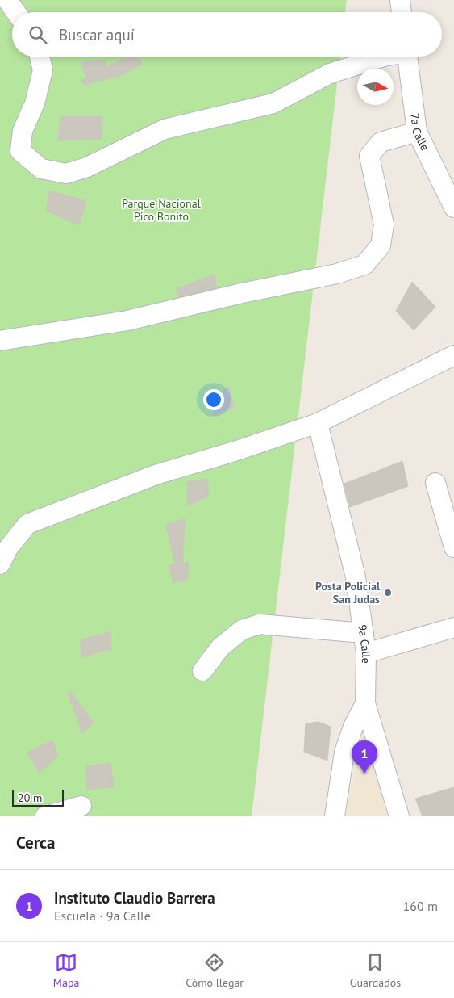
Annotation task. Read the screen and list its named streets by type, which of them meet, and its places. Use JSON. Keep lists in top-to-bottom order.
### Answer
{
  "streets": {
    "street": ["7a Calle", "9a Calle"]
  },
  "parks": ["Parque Nacional Pico Bonito"],
  "places": ["Posta Policial San Judas"],
  "scale_bar": "20 m",
  "north": "right",
  "page": {
    "search": "Buscar aquí",
    "pins": "1",
    "scale": "20 m",
    "heading": "Cerca",
    "list": [
      {
        "mark": "1",
        "name": "Instituto Claudio Barrera",
        "note": "Escuela · 9a Calle",
        "value": "160 m"
      }
    ],
    "nav": ["Mapa", "Cómo llegar", "Guardados"]
  }
}
